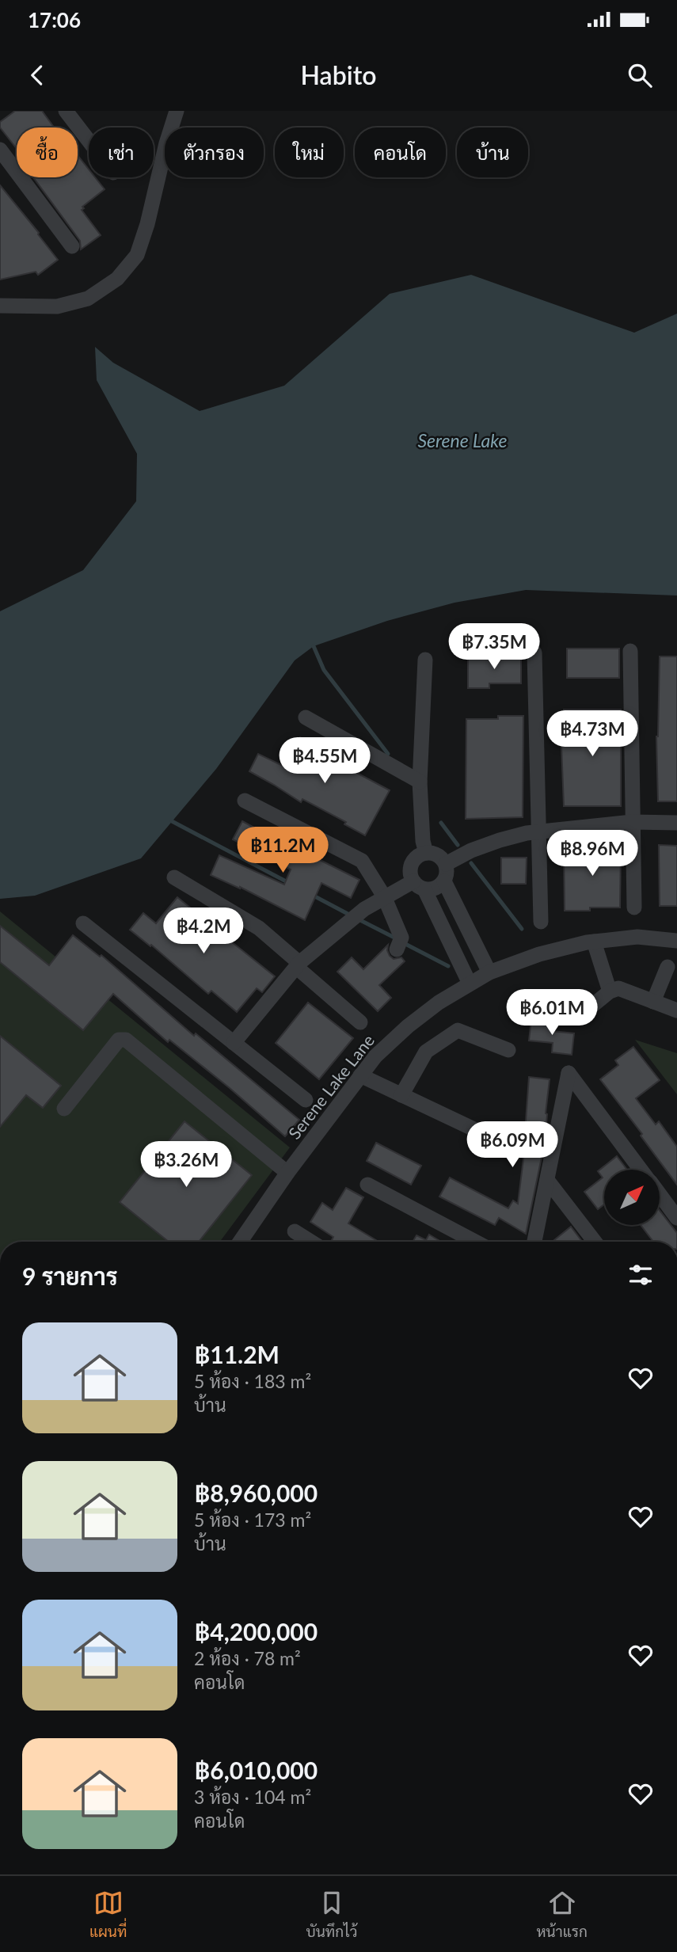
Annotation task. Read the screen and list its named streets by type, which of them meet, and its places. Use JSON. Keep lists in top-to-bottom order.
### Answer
{
  "streets": {
    "street": ["Serene Lake Lane"]
  },
  "water": ["Serene Lake"],
  "north": "top right",
  "page": {
    "status": "17:06",
    "header": "Habito",
    "chip": [
      "ซื้อ",
      "เช่า",
      "ตัวกรอง",
      "ใหม่",
      "คอนโด",
      "บ้าน"
    ],
    "price": [
      "฿7.35M",
      "฿4.73M",
      "฿4.55M",
      "฿11.2M",
      "฿8.96M",
      "฿4.2M",
      "฿6.01M",
      "฿6.09M",
      "฿3.26M"
    ],
    "heading": "9 รายการ",
    "list": [
      {
        "name": "฿11.2M",
        "note": "5 ห้อง · 183 m² · บ้าน"
      },
      {
        "name": "฿8,960,000",
        "note": "5 ห้อง · 173 m² · บ้าน"
      },
      {
        "name": "฿4,200,000",
        "note": "2 ห้อง · 78 m² · คอนโด"
      },
      {
        "name": "฿6,010,000",
        "note": "3 ห้อง · 104 m² · คอนโด"
      }
    ],
    "tabs": ["แผนที่", "บันทึกไว้", "หน้าแรก"]
  }
}
